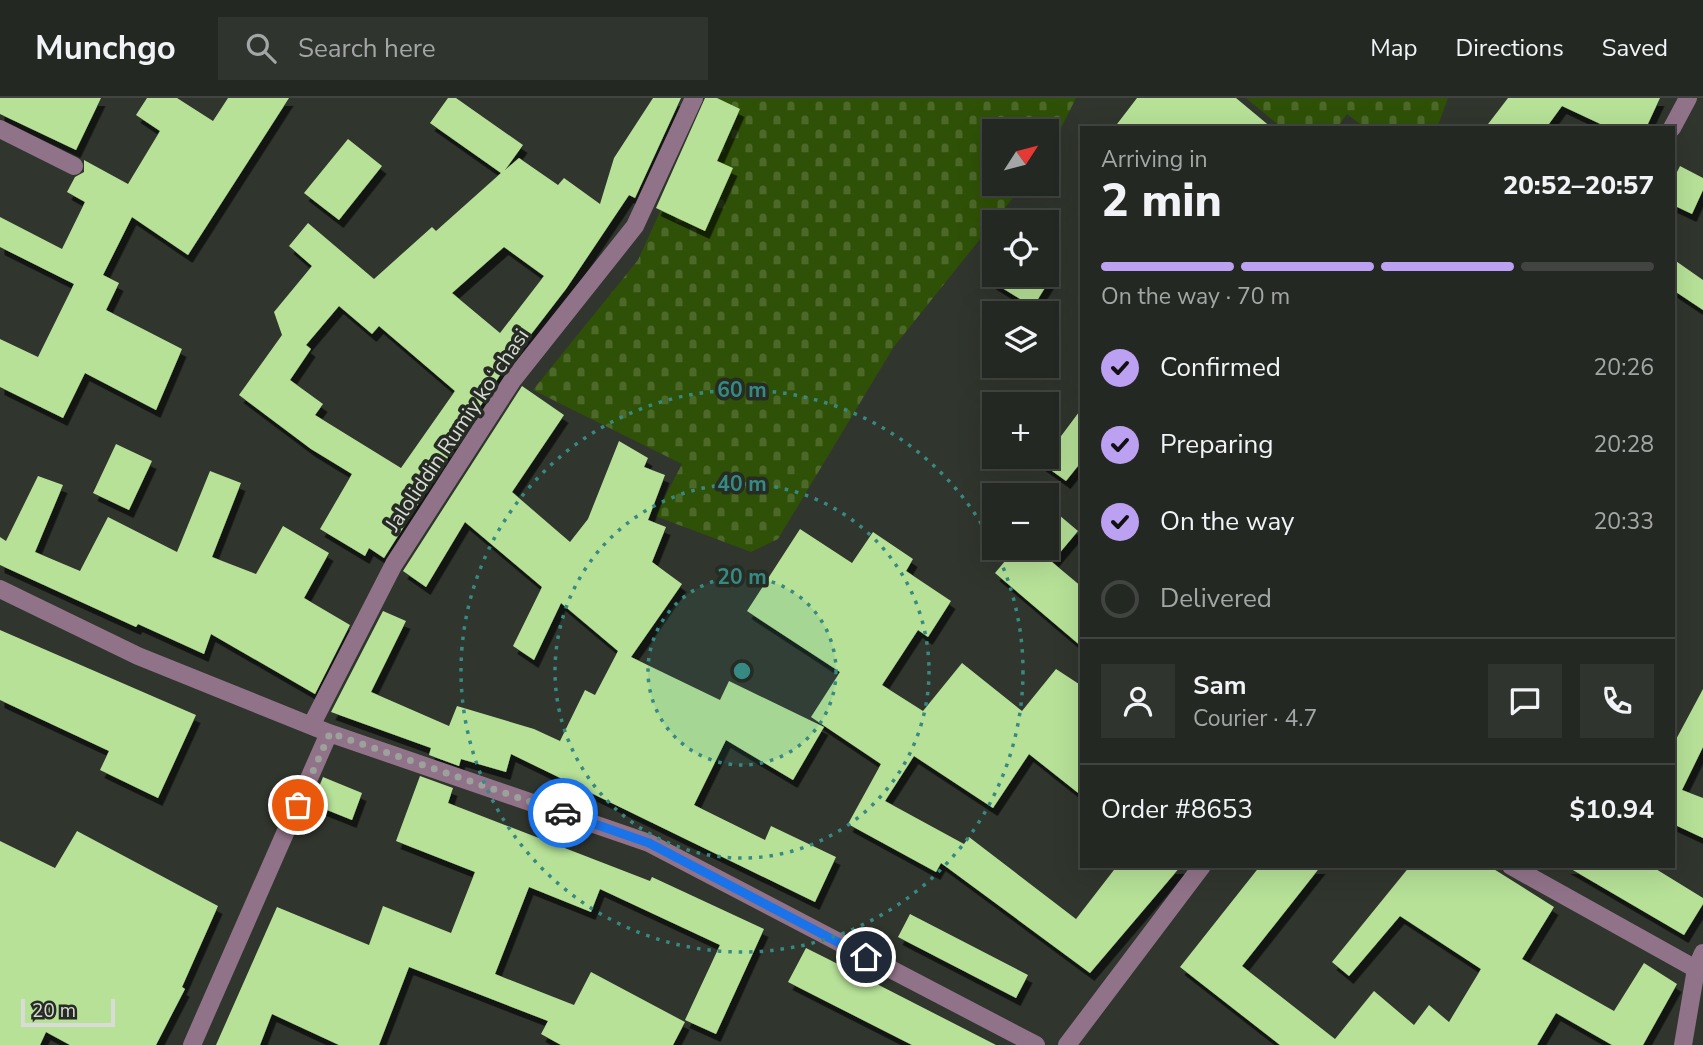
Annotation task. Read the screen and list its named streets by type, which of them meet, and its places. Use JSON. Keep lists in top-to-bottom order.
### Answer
{
  "streets": {
    "street": ["Jaloliddin Rumiy koʻchasi"]
  },
  "scale_bar": "20 m",
  "north": "top right",
  "page": {
    "header": "Munchgo",
    "search": "Search here",
    "nav": ["Map", "Directions", "Saved"],
    "map_buttons": ["+", "−"],
    "heading": ["2 min", "Arriving in", "20:52–20:57"],
    "panel": [
      "Sam",
      "Courier · 4.7",
      "Order #8653",
      "$10.94"
    ],
    "bar": "On the way · 70 m",
    "list": [
      ["Confirmed", "20:26"],
      ["Preparing", "20:28"],
      ["On the way", "20:33"],
      "Delivered"
    ],
    "scale": "20 m"
  },
  "rings": ["60 m", "40 m", "20 m"]
}
